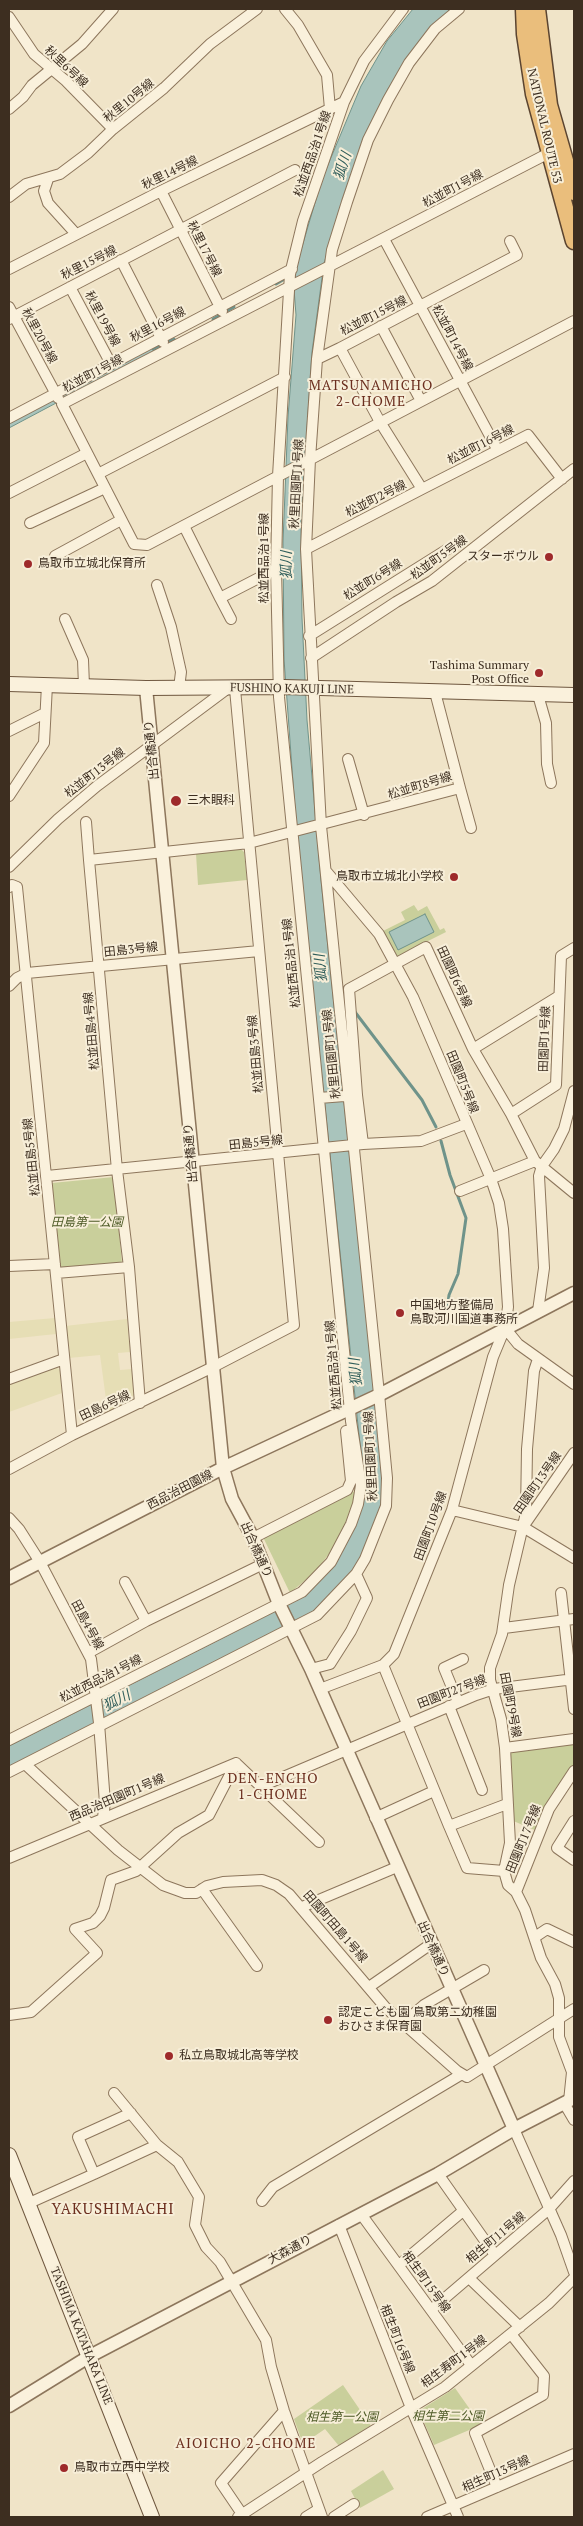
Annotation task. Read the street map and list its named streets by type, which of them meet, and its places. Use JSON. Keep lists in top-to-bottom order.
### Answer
{
  "streets": {
    "highway": ["NATIONAL ROUTE 53"],
    "main road": ["FUSHINO KAKUJI LINE", "TASHIMA KATAHARA LINE"],
    "street": [
      "秋里6号線",
      "秋里10号線",
      "松並西品治1号線",
      "秋里14号線",
      "松並町1号線",
      "秋里17号線",
      "秋里15号線",
      "松並町15号線",
      "秋里19号線",
      "秋里16号線",
      "秋里20号線",
      "松並町14号線",
      "松並町16号線",
      "秋里田園町1号線",
      "松並町2号線",
      "松並町5号線",
      "松並町6号線",
      "出合橋通り",
      "松並町13号線",
      "松並町8号線",
      "田島3号線",
      "田園町6号線",
      "松並田島4号線",
      "田園町1号線",
      "松並田島3号線",
      "田園町5号線",
      "田島5号線",
      "松並田島5号線",
      "田島6号線",
      "田園町13号線",
      "西品治田園線",
      "田園町10号線",
      "田島4号線",
      "田園町27号線",
      "田園町9号線",
      "西品治田園町1号線",
      "田園町17号線",
      "田園町田島1号線",
      "相生町11号線",
      "大森通り",
      "相生町15号線",
      "相生町16号線",
      "相生寿町1号線",
      "相生町13号線"
    ]
  },
  "crossings": [
    ["秋里6号線", "秋里10号線"],
    ["NATIONAL ROUTE 53", "松並町1号線"],
    ["松並西品治1号線", "秋里14号線"],
    ["松並西品治1号線", "松並町1号線"],
    ["松並西品治1号線", "秋里16号線"],
    ["松並西品治1号線", "FUSHINO KAKUJI LINE"],
    ["松並西品治1号線", "出合橋通り"],
    ["松並西品治1号線", "松並町8号線"],
    ["松並西品治1号線", "田島5号線"],
    ["松並西品治1号線", "西品治田園線"],
    ["松並西品治1号線", "田島4号線"],
    ["秋里14号線", "秋里17号線"],
    ["松並町1号線", "秋里17号線"],
    ["松並町1号線", "秋里16号線"],
    ["松並町1号線", "秋里20号線"],
    ["松並町1号線", "松並町14号線"],
    ["松並町1号線", "秋里田園町1号線"],
    ["松並町1号線", "松並町2号線"],
    ["秋里17号線", "秋里15号線"],
    ["秋里17号線", "秋里16号線"],
    ["秋里15号線", "秋里19号線"],
    ["秋里15号線", "秋里20号線"],
    ["松並町15号線", "松並町14号線"],
    ["松並町15号線", "松並町2号線"],
    ["秋里19号線", "秋里16号線"],
    ["秋里16号線", "秋里20号線"],
    ["松並町14号線", "松並町16号線"],
    ["松並町16号線", "松並町2号線"],
    ["松並町16号線", "松並町5号線"],
    ["秋里田園町1号線", "松並町2号線"],
    ["秋里田園町1号線", "松並町5号線"],
    ["秋里田園町1号線", "松並町6号線"],
    ["秋里田園町1号線", "FUSHINO KAKUJI LINE"],
    ["秋里田園町1号線", "出合橋通り"],
    ["秋里田園町1号線", "松並町8号線"],
    ["秋里田園町1号線", "田園町5号線"],
    ["秋里田園町1号線", "田島5号線"],
    ["秋里田園町1号線", "西品治田園線"],
    ["秋里田園町1号線", "田島4号線"],
    ["秋里田園町1号線", "田園町田島1号線"],
    ["FUSHINO KAKUJI LINE", "出合橋通り"],
    ["FUSHINO KAKUJI LINE", "松並町13号線"],
    ["FUSHINO KAKUJI LINE", "松並町8号線"],
    ["FUSHINO KAKUJI LINE", "松並田島3号線"],
    ["出合橋通り", "松並町13号線"],
    ["出合橋通り", "田島3号線"],
    ["出合橋通り", "松並田島3号線"],
    ["出合橋通り", "田島5号線"],
    ["出合橋通り", "田島6号線"],
    ["出合橋通り", "西品治田園線"],
    ["出合橋通り", "田園町27号線"],
    ["出合橋通り", "相生町11号線"],
    ["出合橋通り", "大森通り"],
    ["松並町13号線", "松並田島3号線"],
    ["田島3号線", "松並田島4号線"],
    ["田島3号線", "松並田島3号線"],
    ["田島3号線", "松並田島5号線"],
    ["田園町6号線", "田園町5号線"],
    ["松並田島4号線", "田島5号線"],
    ["松並田島4号線", "田島6号線"],
    ["松並田島3号線", "田島5号線"],
    ["松並田島3号線", "田島6号線"],
    ["田園町5号線", "田島5号線"],
    ["田園町5号線", "田園町10号線"],
    ["田島5号線", "松並田島5号線"],
    ["松並田島5号線", "田島6号線"],
    ["田園町13号線", "田園町9号線"],
    ["西品治田園線", "田島4号線"],
    ["田島4号線", "西品治田園町1号線"],
    ["田園町27号線", "田園町9号線"],
    ["西品治田園町1号線", "田園町田島1号線"],
    ["相生町11号線", "相生町15号線"],
    ["大森通り", "相生町15号線"],
    ["大森通り", "TASHIMA KATAHARA LINE"],
    ["大森通り", "相生町16号線"],
    ["相生町15号線", "相生寿町1号線"],
    ["相生町16号線", "相生寿町1号線"],
    ["相生町16号線", "相生町13号線"]
  ],
  "districts": [
    "MATSUNAMICHO 2-CHOME",
    "DEN-ENCHO 1-CHOME",
    "YAKUSHIMACHI",
    "AIOICHO 2-CHOME"
  ],
  "water": ["狐川"],
  "parks": ["田島第一公園", "相生第二公園", "相生第一公園"],
  "places": [
    "スターボウル",
    "鳥取市立城北保育所",
    "Tashima Summary Post Office",
    "三木眼科",
    "鳥取市立城北小学校",
    "中国地方整備局 鳥取河川国道事務所",
    "認定こども園 鳥取第二幼稚園 おひさま保育園",
    "私立鳥取城北高等学校",
    "鳥取市立西中学校"
  ]
}
